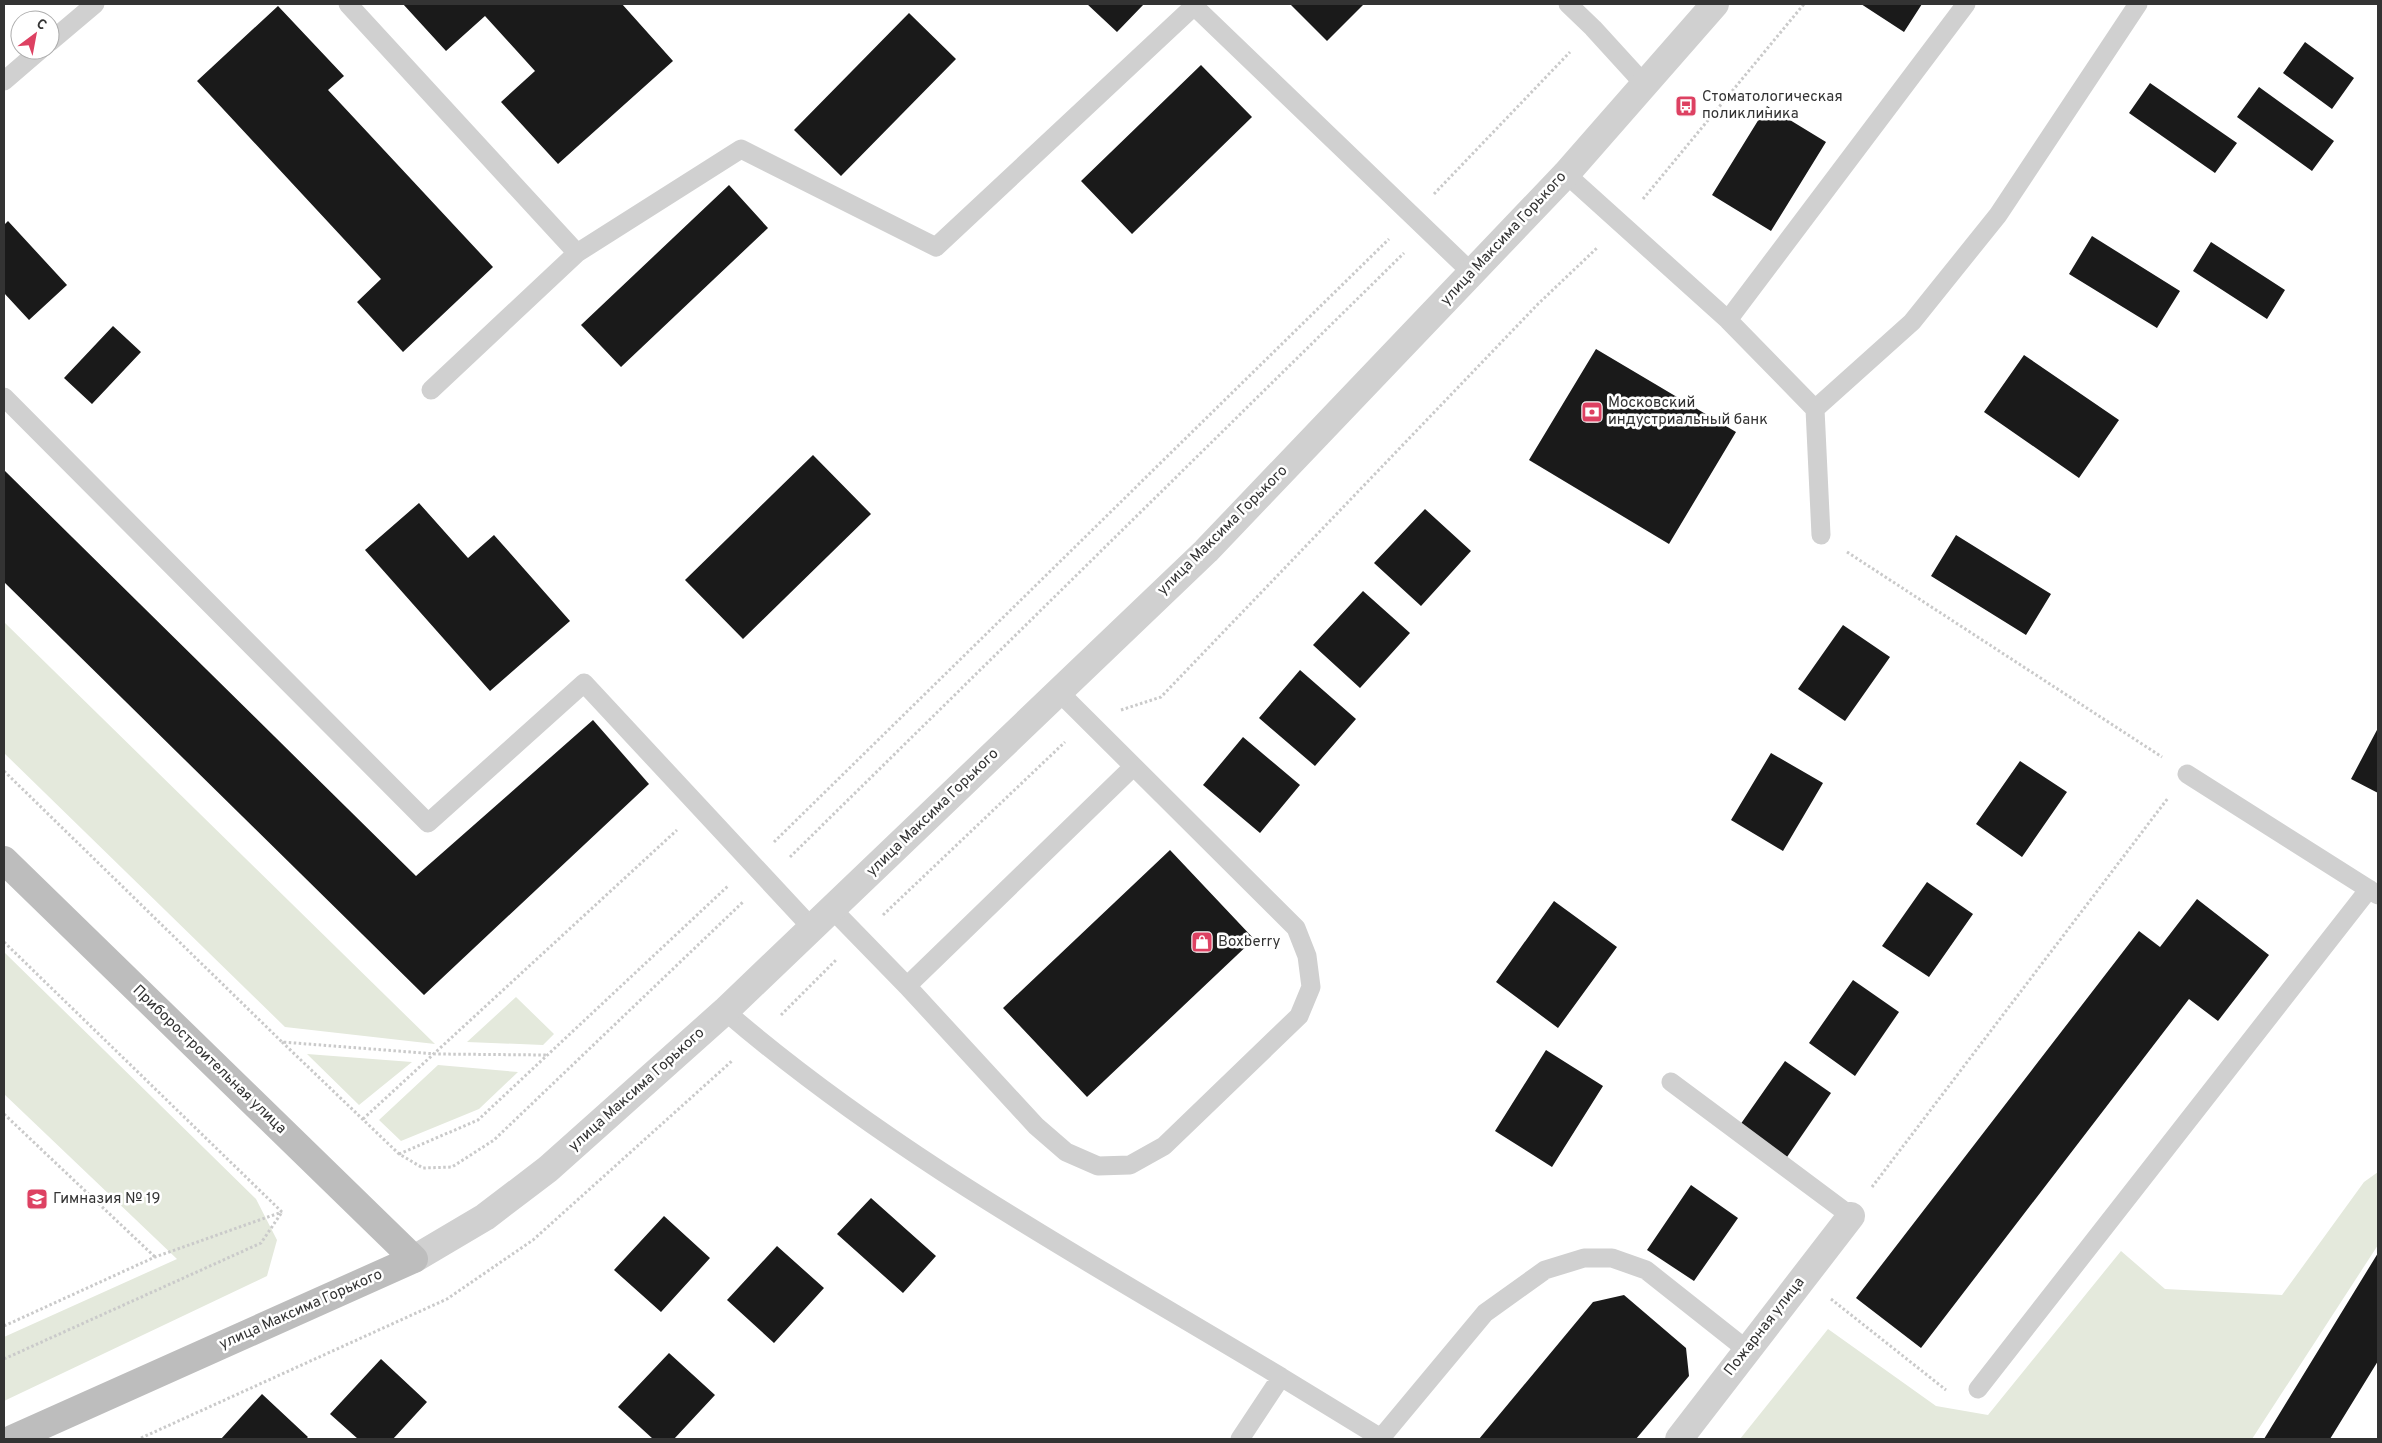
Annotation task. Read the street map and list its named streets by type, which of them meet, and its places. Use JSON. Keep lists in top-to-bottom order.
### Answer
{
  "streets": {
    "main road": ["улица Максима Горького", "Приборостроительная улица"],
    "street": ["Пожарная улица"]
  },
  "crossings": [
    ["улица Максима Горького", "Приборостроительная улица"]
  ],
  "places": {
    "bus stop": ["Стоматологическая поликлиника"],
    "bank": ["Московский индустриальный банк"],
    "shop": ["Boxberry"],
    "school or university": ["Гимназия № 19"]
  },
  "north": "top right"
}
